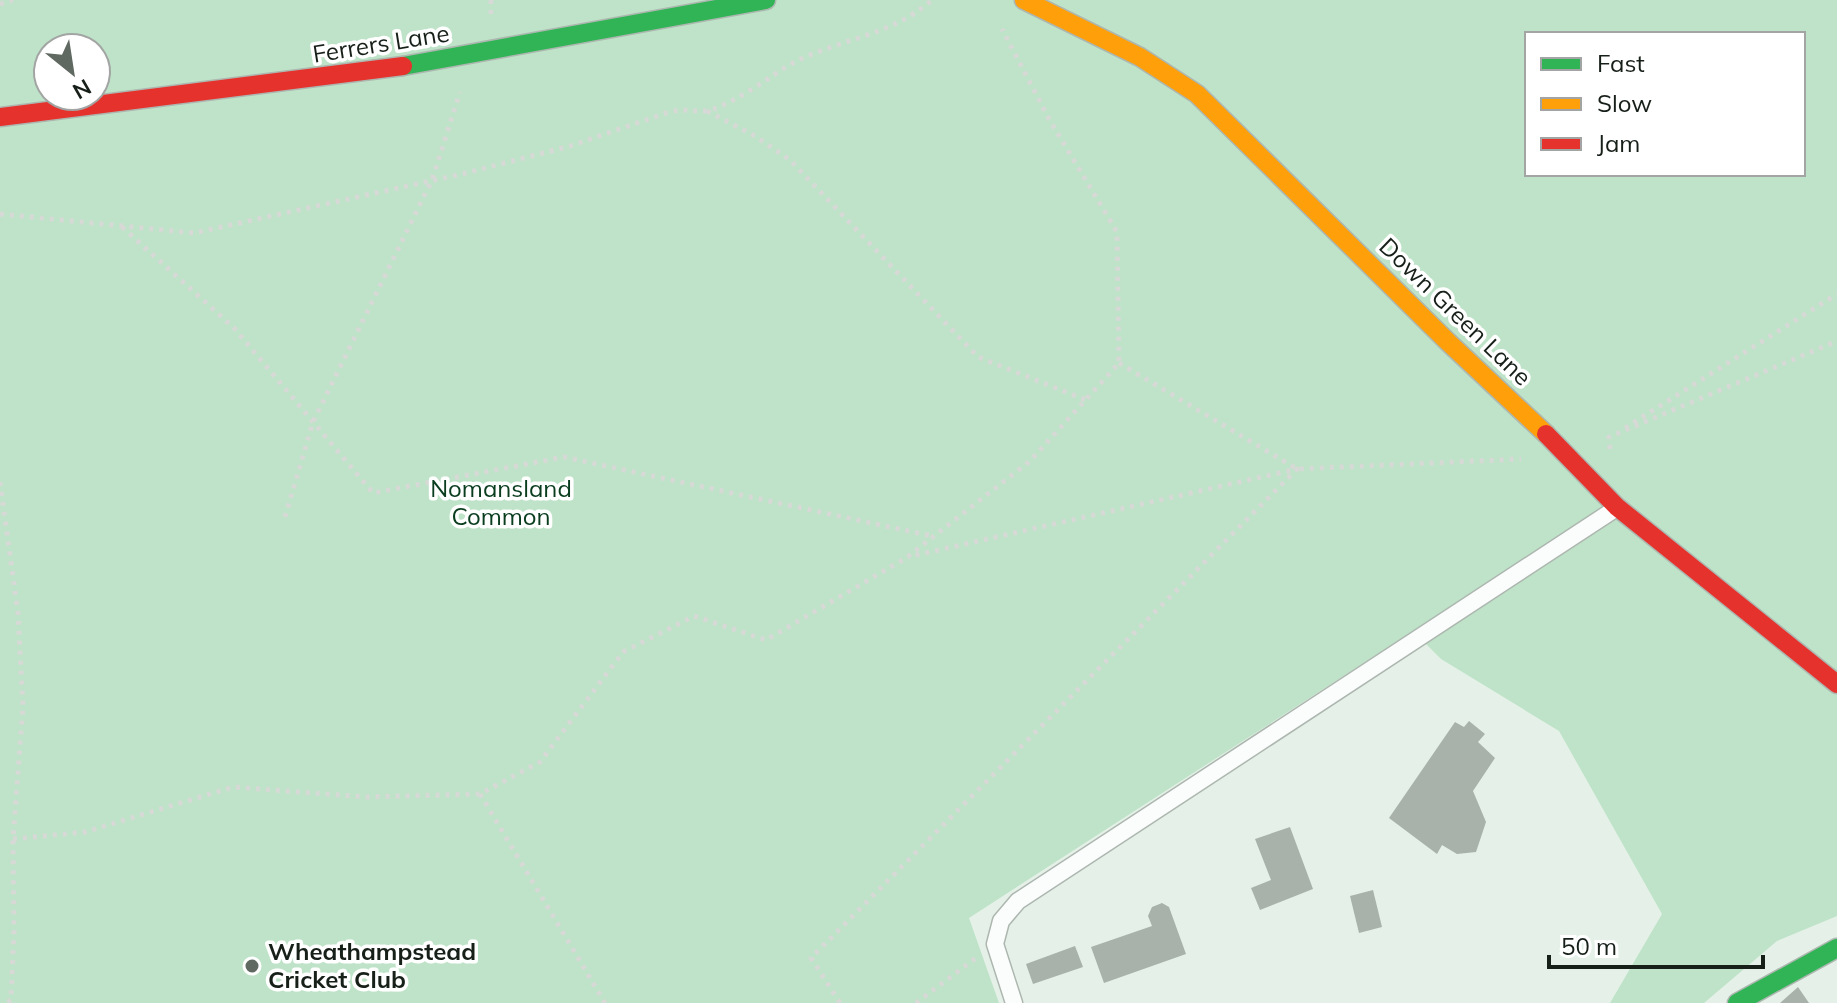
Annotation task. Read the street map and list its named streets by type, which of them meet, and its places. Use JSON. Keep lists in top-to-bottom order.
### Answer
{
  "streets": {
    "street": ["Ferrers Lane", "Down Green Lane"]
  },
  "parks": ["Nomansland Common"],
  "places": ["Wheathampstead Cricket Club"],
  "legend": ["Fast", "Slow", "Jam"],
  "scale_bar": "50 m",
  "north": "bottom right"
}
